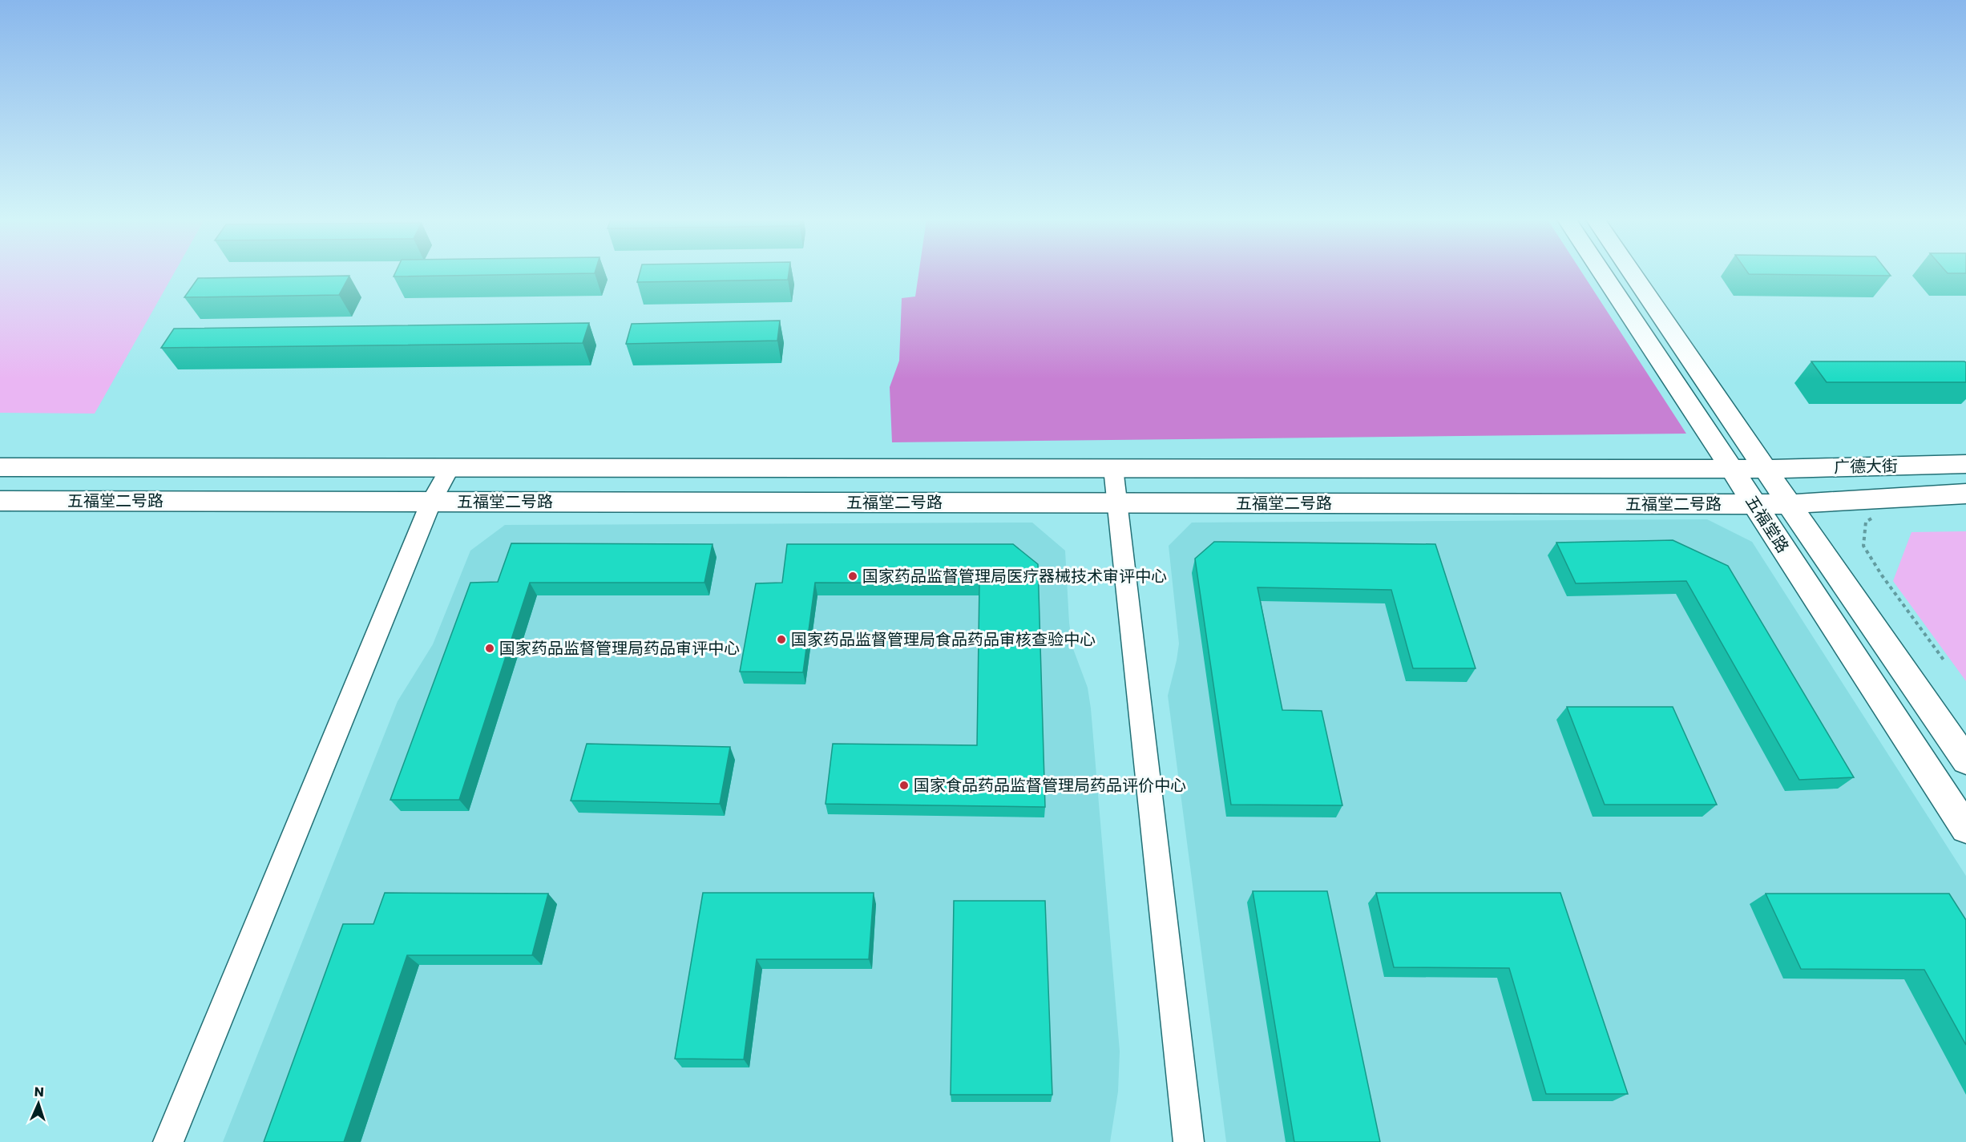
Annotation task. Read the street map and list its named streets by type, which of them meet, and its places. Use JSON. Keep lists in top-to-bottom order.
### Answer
{
  "streets": {
    "main road": ["广德大街", "五福堂二号路", "五福堂路"]
  },
  "crossings": [
    ["广德大街", "五福堂二号路"],
    ["广德大街", "五福堂路"],
    ["五福堂二号路", "五福堂路"]
  ],
  "places": [
    "国家药品监督管理局医疗器械技术审评中心",
    "国家药品监督管理局食品药品审核查验中心",
    "国家药品监督管理局药品审评中心",
    "国家食品药品监督管理局药品评价中心"
  ],
  "north": "top"
}
